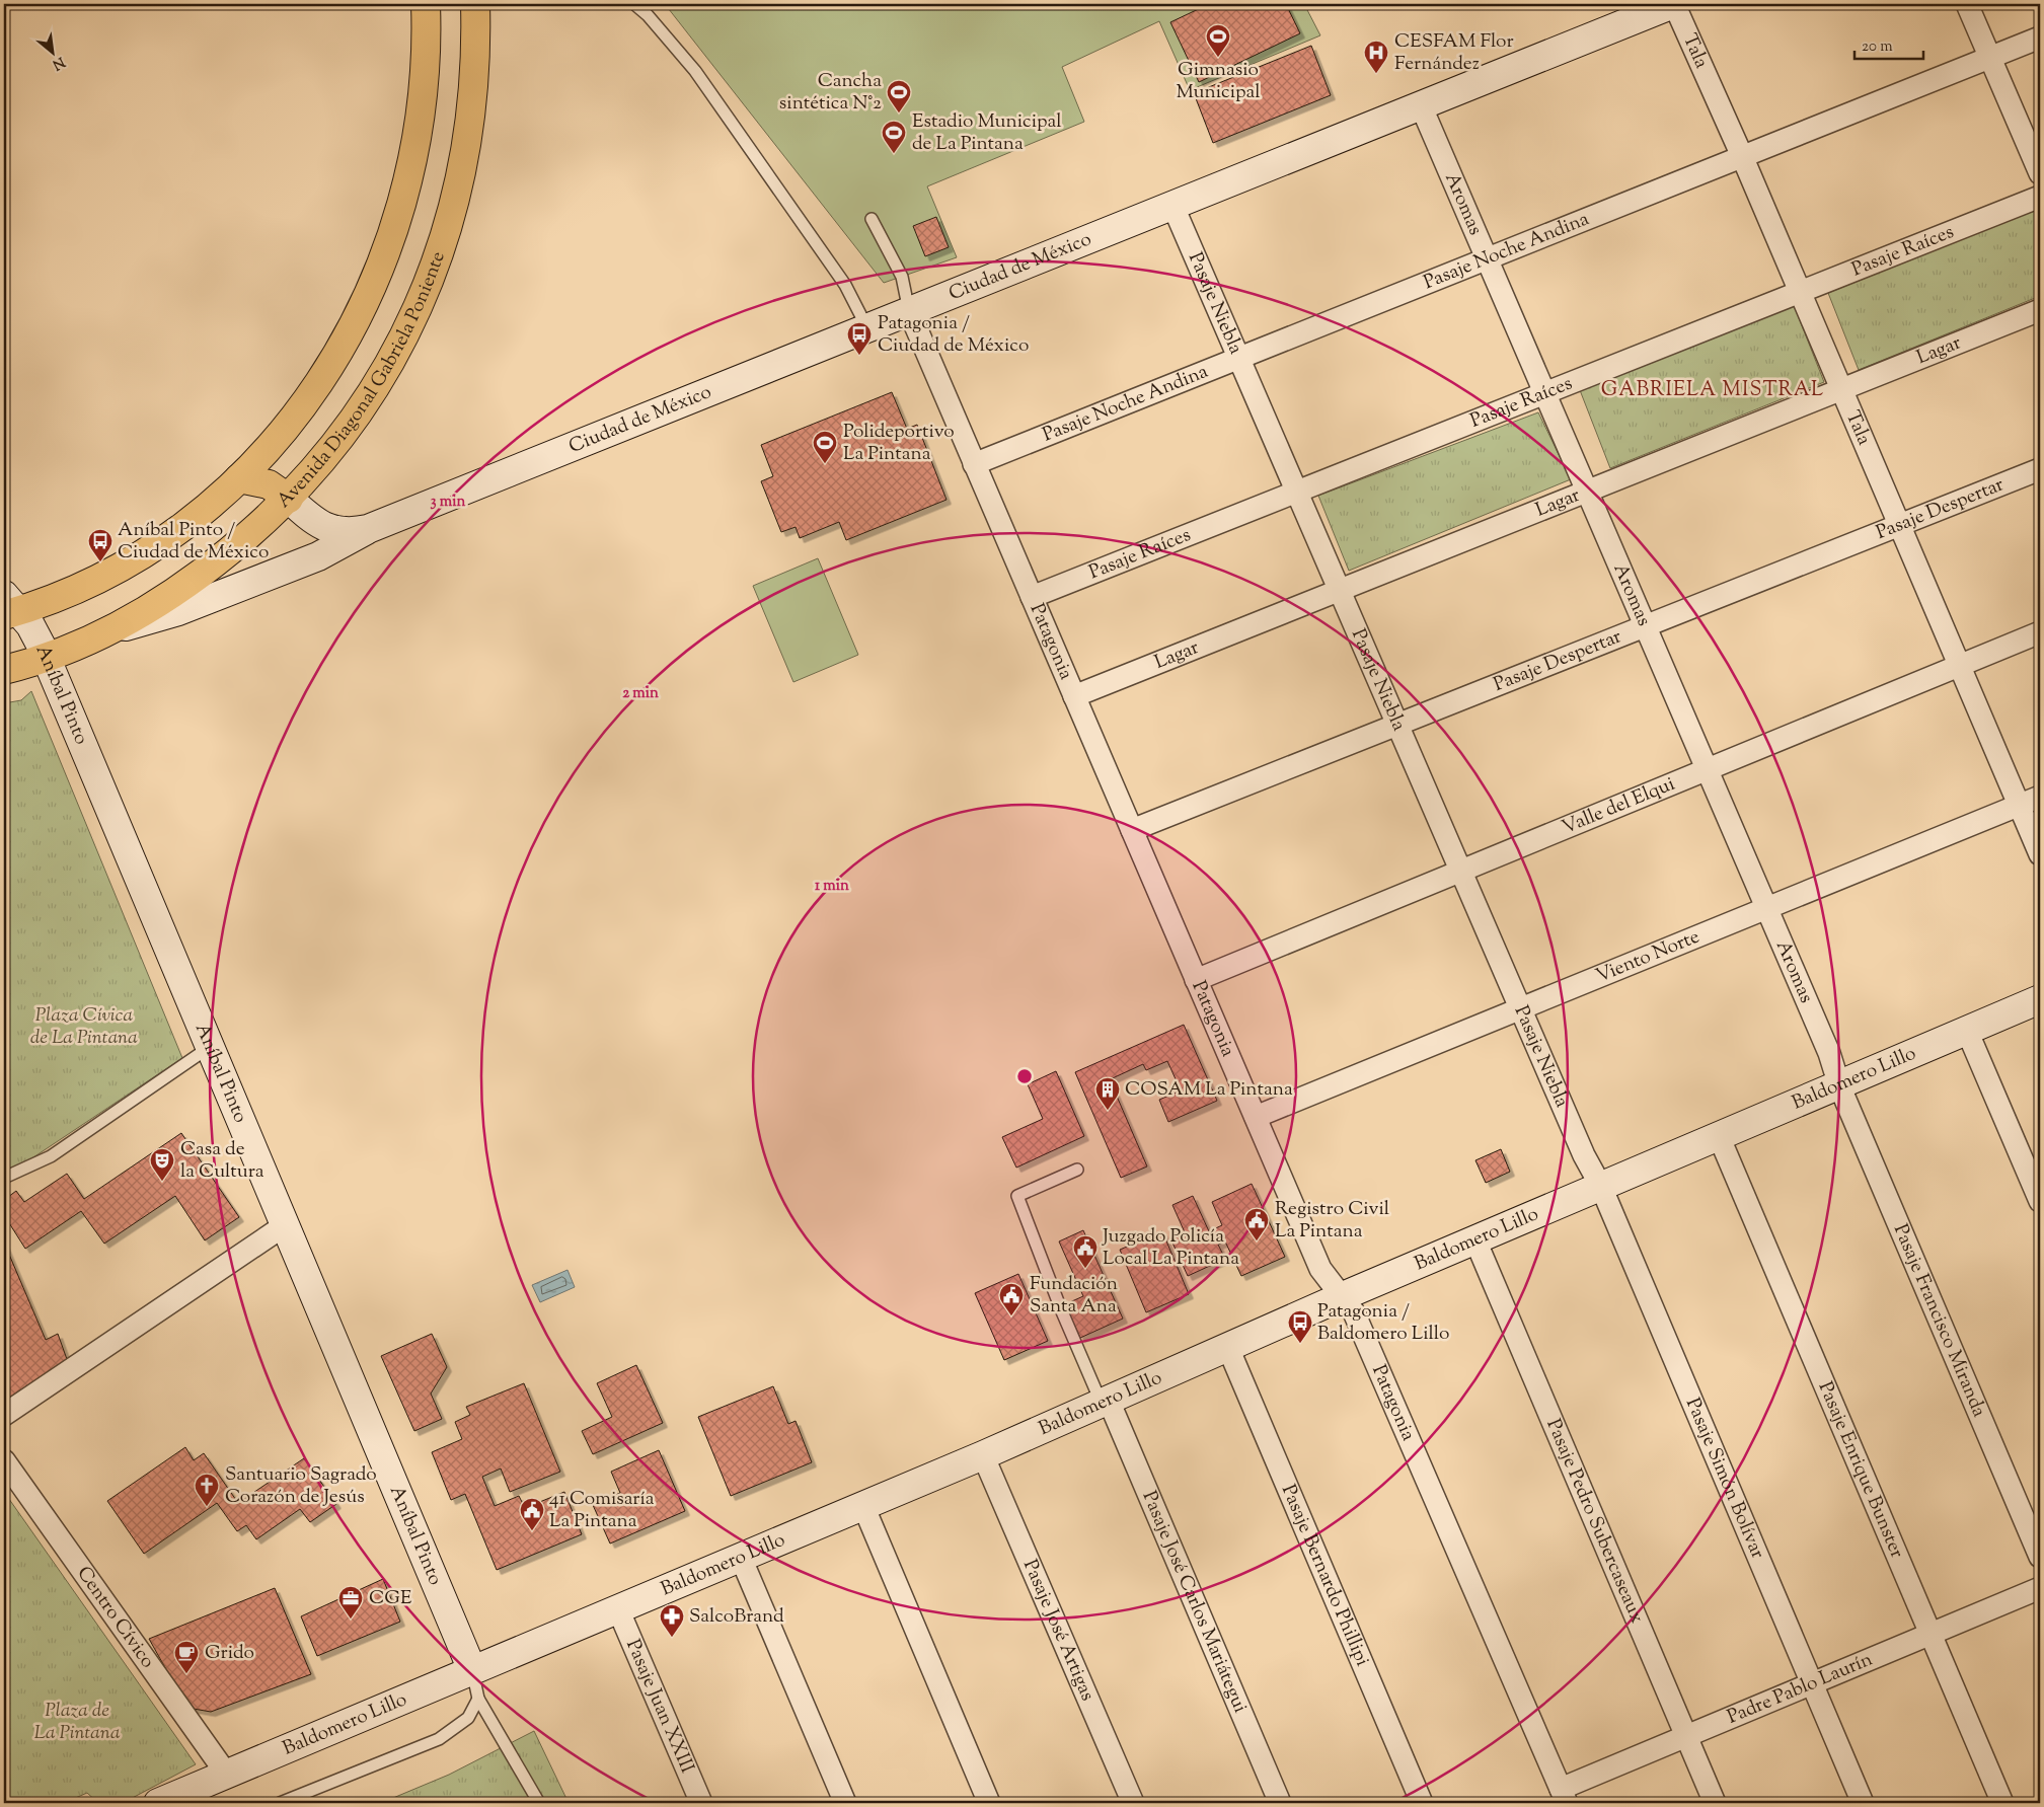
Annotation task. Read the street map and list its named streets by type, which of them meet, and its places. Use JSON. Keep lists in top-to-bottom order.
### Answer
{
  "streets": {
    "main road": ["Avenida Diagonal Gabriela Poniente"],
    "street": [
      "Tala",
      "Aromas",
      "Pasaje Raíces",
      "Pasaje Noche Andina",
      "Ciudad de México",
      "Pasaje Niebla",
      "Lagar",
      "Pasaje Despertar",
      "Patagonia",
      "Aníbal Pinto",
      "Valle del Elqui",
      "Viento Norte",
      "Baldomero Lillo",
      "Pasaje Francisco Miranda",
      "Pasaje Enrique Bunster",
      "Pasaje Simón Bolívar",
      "Pasaje Pedro Subercaseaux",
      "Pasaje Bernardo Phillipi",
      "Pasaje José Carlos Mariátegui",
      "Centro Cívico",
      "Pasaje José Artigas",
      "Padre Pablo Laurín",
      "Pasaje Juan XXIII"
    ]
  },
  "crossings": [
    ["Tala", "Pasaje Raíces"],
    ["Tala", "Pasaje Noche Andina"],
    ["Tala", "Ciudad de México"],
    ["Tala", "Lagar"],
    ["Tala", "Pasaje Despertar"],
    ["Tala", "Valle del Elqui"],
    ["Tala", "Viento Norte"],
    ["Aromas", "Pasaje Raíces"],
    ["Aromas", "Pasaje Noche Andina"],
    ["Aromas", "Ciudad de México"],
    ["Aromas", "Lagar"],
    ["Aromas", "Pasaje Despertar"],
    ["Aromas", "Valle del Elqui"],
    ["Aromas", "Viento Norte"],
    ["Aromas", "Baldomero Lillo"],
    ["Aromas", "Pasaje Francisco Miranda"],
    ["Pasaje Raíces", "Pasaje Niebla"],
    ["Pasaje Raíces", "Patagonia"],
    ["Pasaje Noche Andina", "Pasaje Niebla"],
    ["Pasaje Noche Andina", "Patagonia"],
    ["Ciudad de México", "Pasaje Niebla"],
    ["Ciudad de México", "Avenida Diagonal Gabriela Poniente"],
    ["Ciudad de México", "Patagonia"],
    ["Pasaje Niebla", "Lagar"],
    ["Pasaje Niebla", "Pasaje Despertar"],
    ["Pasaje Niebla", "Valle del Elqui"],
    ["Pasaje Niebla", "Viento Norte"],
    ["Pasaje Niebla", "Pasaje Simón Bolívar"],
    ["Lagar", "Patagonia"],
    ["Avenida Diagonal Gabriela Poniente", "Aníbal Pinto"],
    ["Pasaje Despertar", "Patagonia"],
    ["Patagonia", "Valle del Elqui"],
    ["Patagonia", "Viento Norte"],
    ["Patagonia", "Baldomero Lillo"],
    ["Patagonia", "Padre Pablo Laurín"],
    ["Aníbal Pinto", "Baldomero Lillo"],
    ["Baldomero Lillo", "Pasaje Francisco Miranda"],
    ["Baldomero Lillo", "Pasaje Enrique Bunster"],
    ["Baldomero Lillo", "Pasaje Simón Bolívar"],
    ["Baldomero Lillo", "Pasaje Pedro Subercaseaux"],
    ["Baldomero Lillo", "Pasaje Bernardo Phillipi"],
    ["Baldomero Lillo", "Pasaje José Carlos Mariátegui"],
    ["Baldomero Lillo", "Centro Cívico"],
    ["Baldomero Lillo", "Pasaje José Artigas"],
    ["Baldomero Lillo", "Pasaje Juan XXIII"],
    ["Pasaje Enrique Bunster", "Padre Pablo Laurín"],
    ["Pasaje Simón Bolívar", "Padre Pablo Laurín"],
    ["Pasaje Pedro Subercaseaux", "Padre Pablo Laurín"]
  ],
  "districts": ["GABRIELA MISTRAL"],
  "parks": ["Plaza Cívica de La Pintana", "Plaza de La Pintana"],
  "places": {
    "sports": [
      "Gimnasio Municipal",
      "Cancha sintética N°2",
      "Estadio Municipal de La Pintana",
      "Polideportivo La Pintana"
    ],
    "hospital": ["CESFAM Flor Fernández"],
    "bus stop": ["Patagonia / Ciudad de México", "Aníbal Pinto / Ciudad de México", "Patagonia / Baldomero Lillo"],
    "building": ["COSAM La Pintana"],
    "theatre": ["Casa de la Cultura"],
    "public building": [
      "Registro Civil La Pintana",
      "Juzgado Policía Local La Pintana",
      "Fundación Santa Ana",
      "41 Comisaría La Pintana"
    ],
    "church": ["Santuario Sagrado Corazón de Jesús"],
    "office": ["CGE"],
    "pharmacy": ["SalcoBrand"],
    "cafe": ["Grido"]
  },
  "scale_bar": "20 m",
  "north": "bottom right",
  "rings": ["3 min", "2 min", "1 min"]
}
